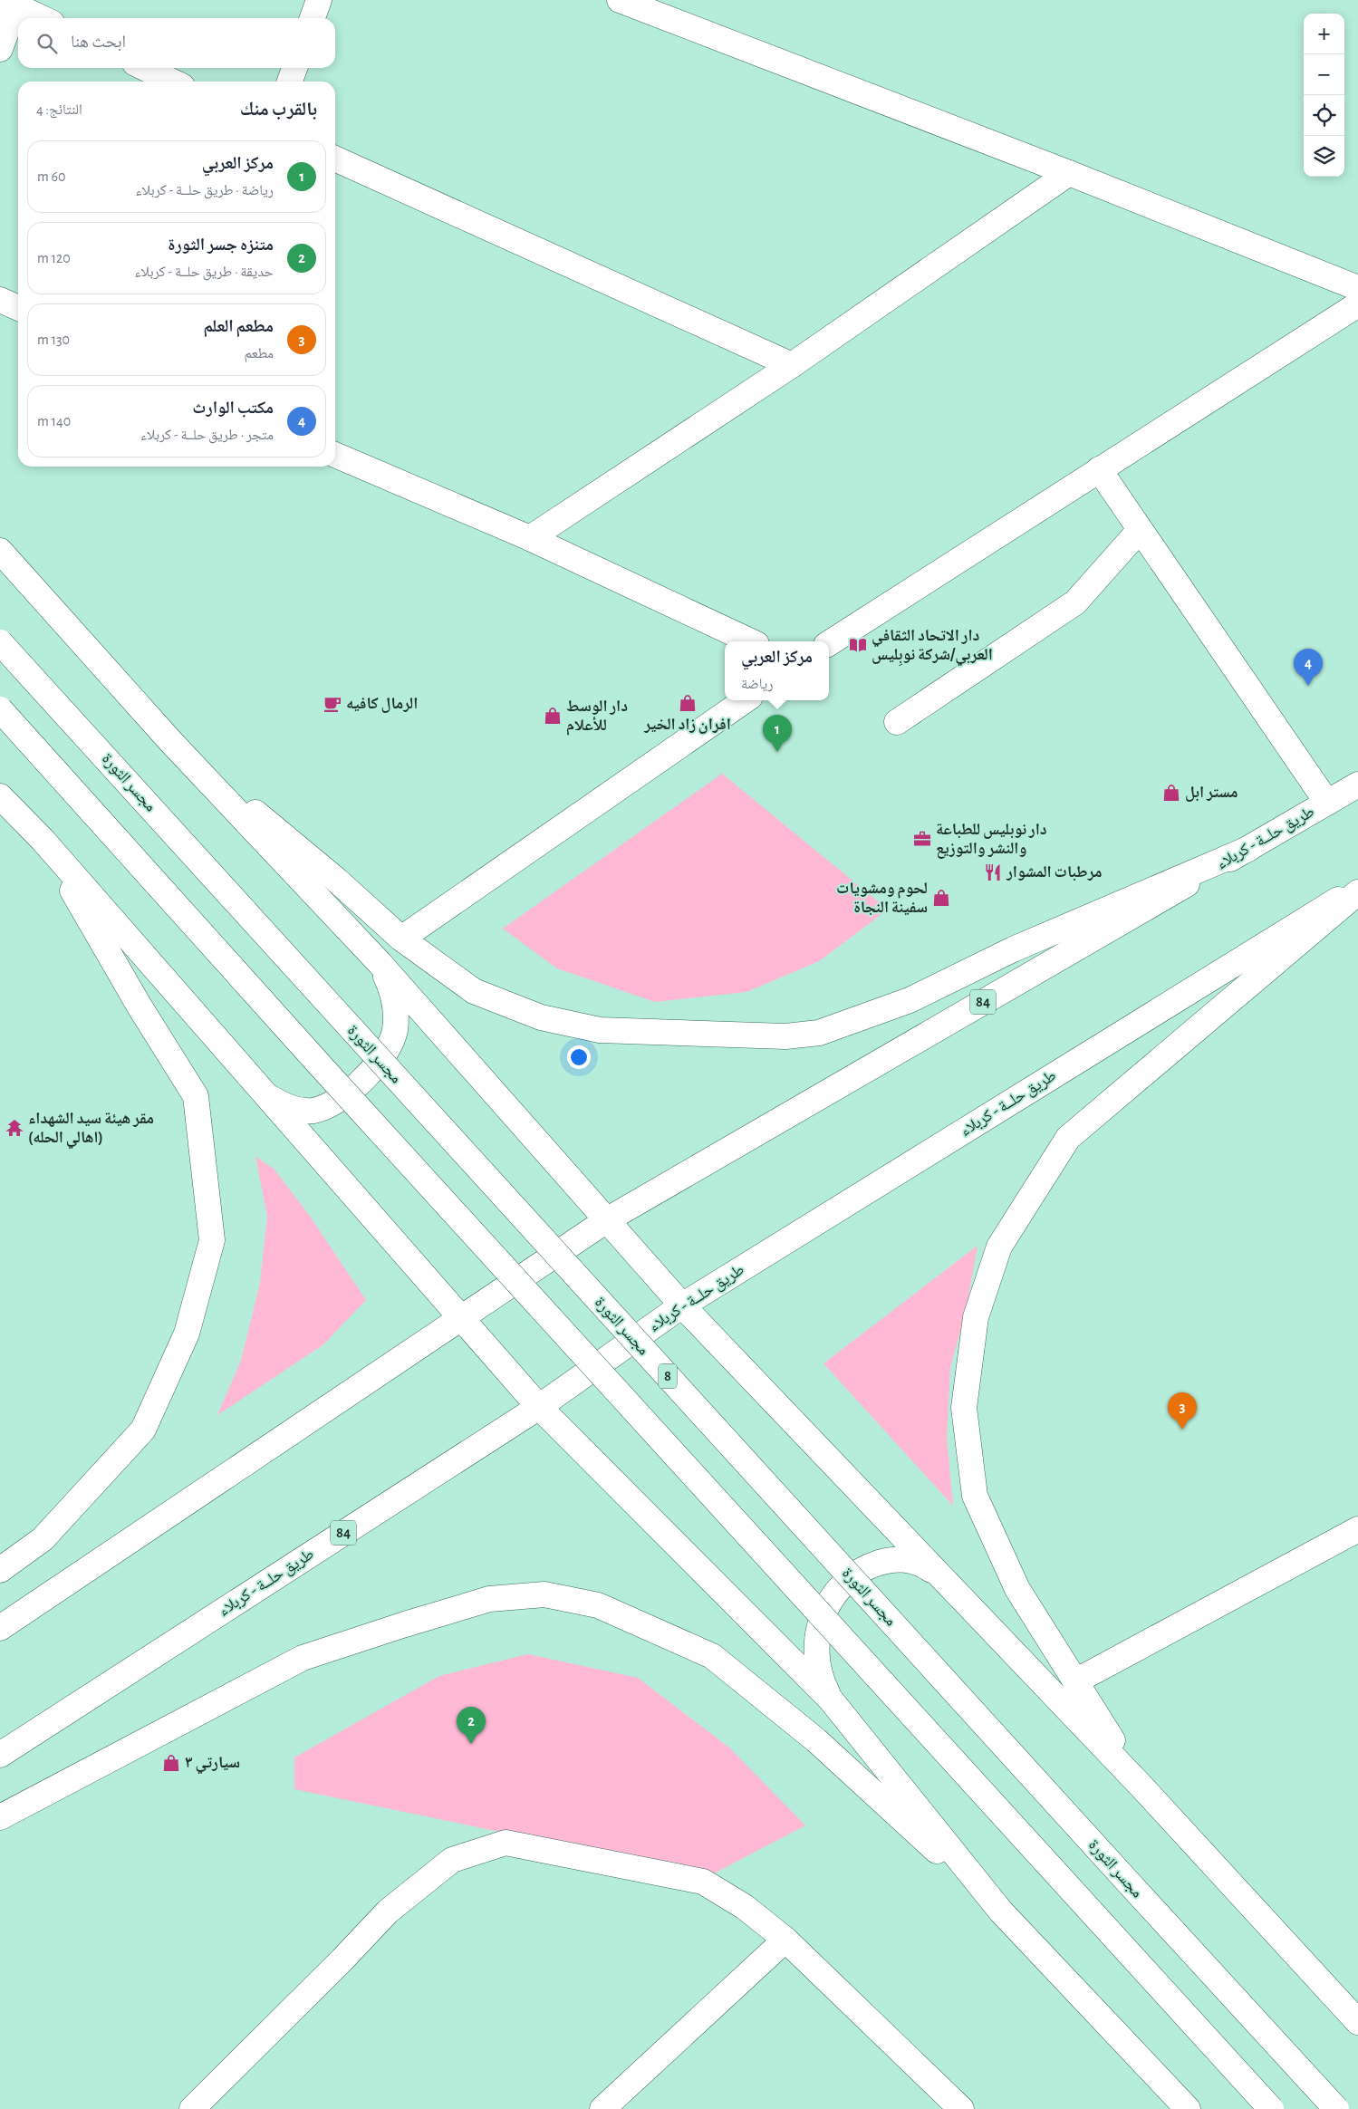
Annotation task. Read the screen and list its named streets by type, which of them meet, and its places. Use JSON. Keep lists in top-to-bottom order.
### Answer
{
  "streets": {
    "main road": [
      "مجسر الثورة",
      "طريق حلــة - كربلاء",
      "84",
      "8"
    ]
  },
  "places": {
    "library": ["دار الاتحاد الثقافي العربي/شركة نوبِليس"],
    "shop": [
      "افران زاد الخير",
      "دار الوسط للأعلام",
      "مستر ابل",
      "لحوم ومشويات سفينة النجاة",
      "سيارتي ٣"
    ],
    "cafe": ["الرمال كافيه"],
    "office": ["دار نوبليس للطباعة والنشر والتوزيع"],
    "restaurant": ["مرطبات المشوار"],
    "temple": ["مقر هيئة سيد الشهداء (اهالي الحله)"]
  },
  "page": {
    "map_buttons": ["+", "−"],
    "search": "ابحث هنا",
    "heading": ["بالقرب منك", "النتائج: 4"],
    "list": [
      {
        "mark": "1",
        "name": "مركز العربي",
        "note": "رياضة · طريق حلــة - كربلاء",
        "value": "60 m"
      },
      {
        "mark": "2",
        "name": "متنزه جسر الثورة",
        "note": "حديقة · طريق حلــة - كربلاء",
        "value": "120 m"
      },
      {
        "mark": "3",
        "name": "مطعم العلم",
        "note": "مطعم",
        "value": "130 m"
      },
      {
        "mark": "4",
        "name": "مكتب الوارث",
        "note": "متجر · طريق حلــة - كربلاء",
        "value": "140 m"
      }
    ],
    "popup": ["مركز العربي", "رياضة"],
    "pins": [
      "4",
      "1",
      "3",
      "2"
    ]
  }
}
